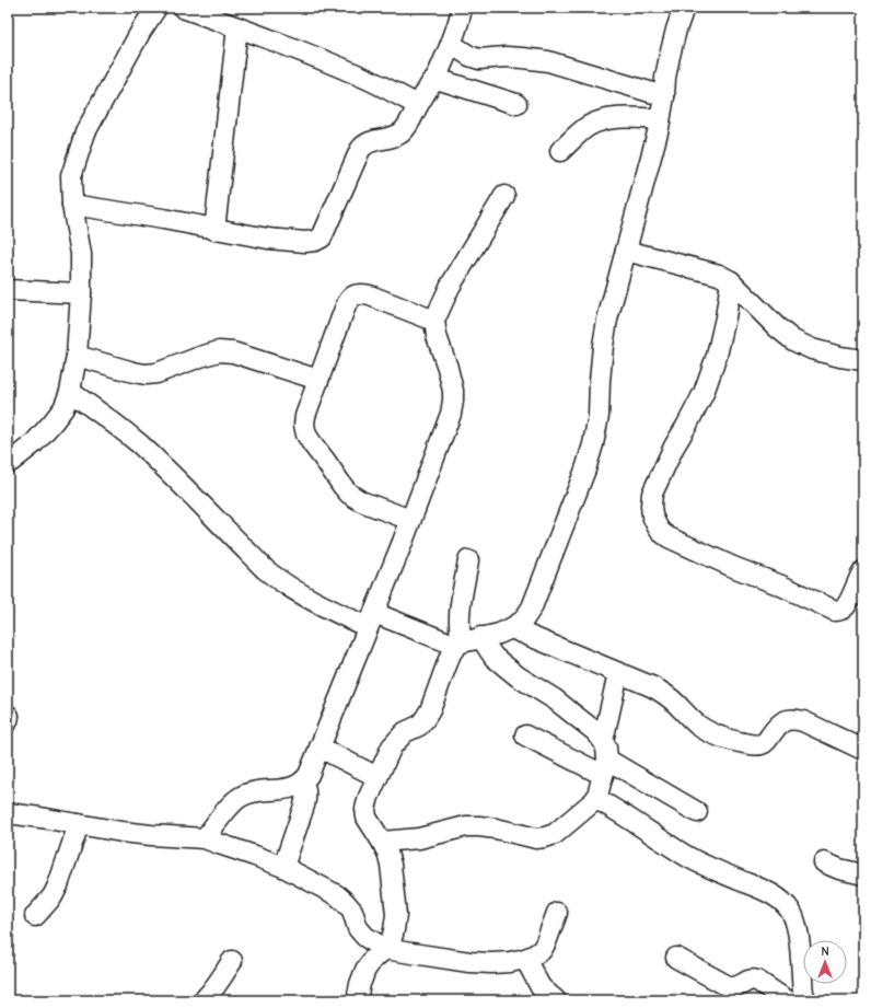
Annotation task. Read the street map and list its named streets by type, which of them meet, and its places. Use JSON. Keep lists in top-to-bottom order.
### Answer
{
  "north": "top"
}
